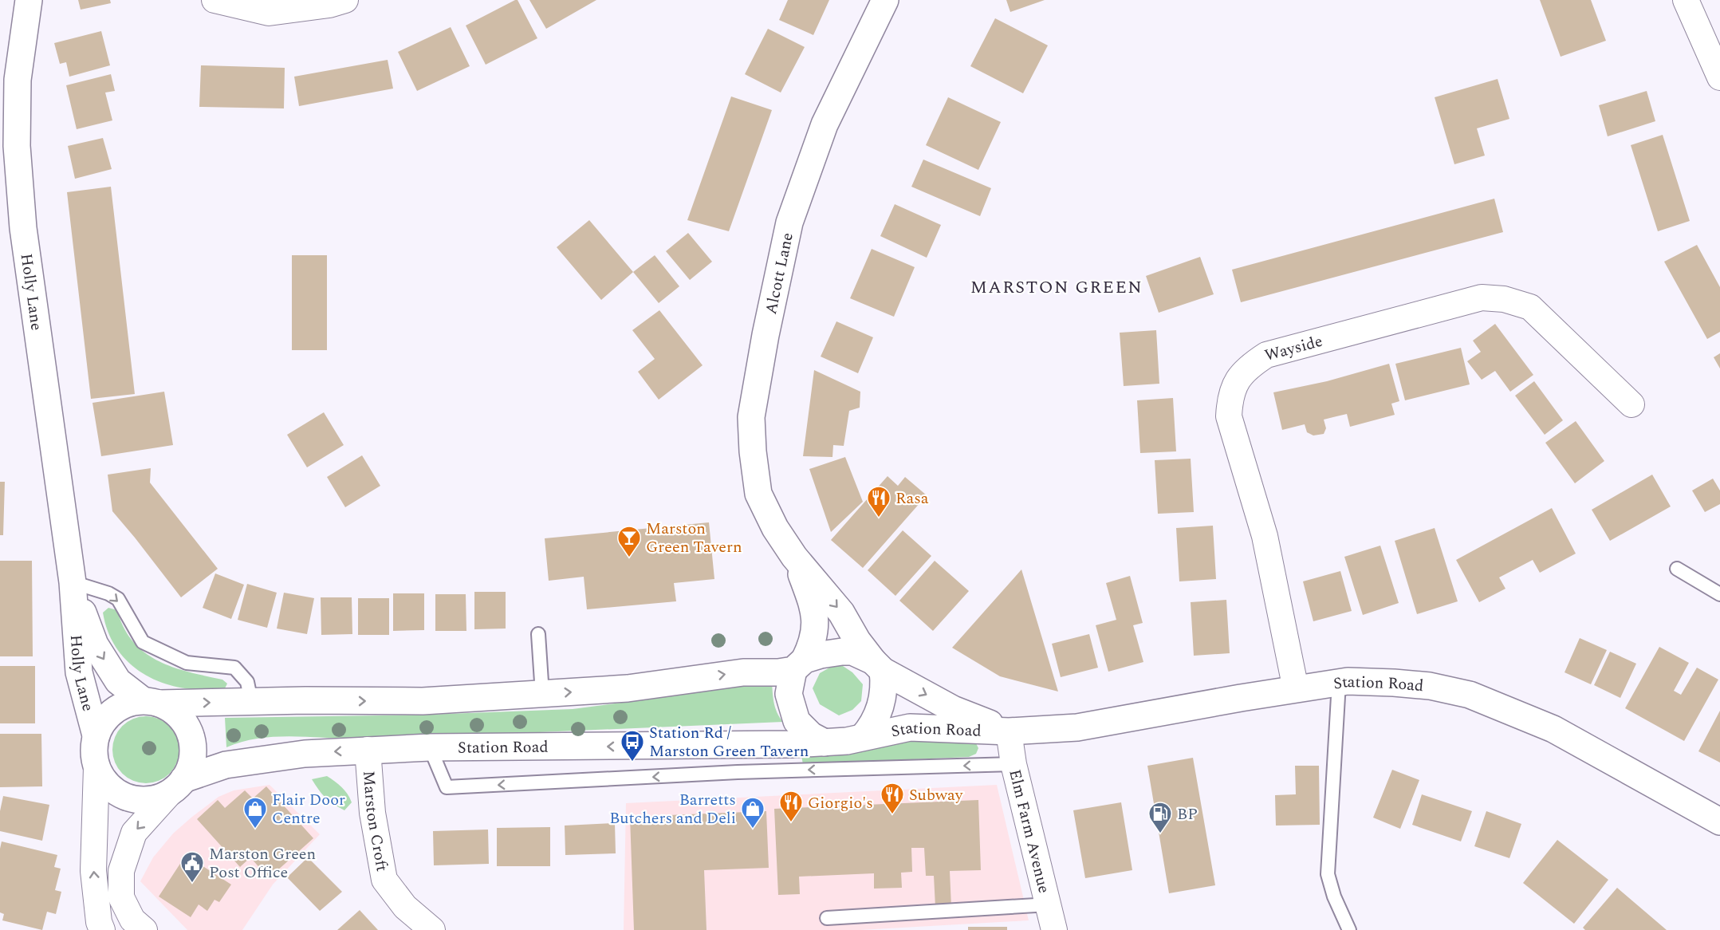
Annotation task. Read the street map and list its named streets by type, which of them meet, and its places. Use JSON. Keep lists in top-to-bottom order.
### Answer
{
  "streets": {
    "street": [
      "Alcott Lane",
      "Holly Lane",
      "Wayside",
      "Station Road",
      "Marston Croft",
      "Elm Farm Avenue"
    ]
  },
  "crossings": [
    ["Holly Lane", "Station Road"],
    ["Wayside", "Station Road"],
    ["Station Road", "Marston Croft"],
    ["Station Road", "Elm Farm Avenue"]
  ],
  "districts": ["MARSTON GREEN"],
  "places": {
    "restaurant": ["Rasa", "Subway", "Giorgio's"],
    "bar": ["Marston Green Tavern"],
    "bus stop": ["Station Rd / Marston Green Tavern"],
    "shop": ["Flair Door Centre", "Barretts Butchers and Deli"],
    "fuel station": ["BP"],
    "public building": ["Marston Green Post Office"]
  }
}
